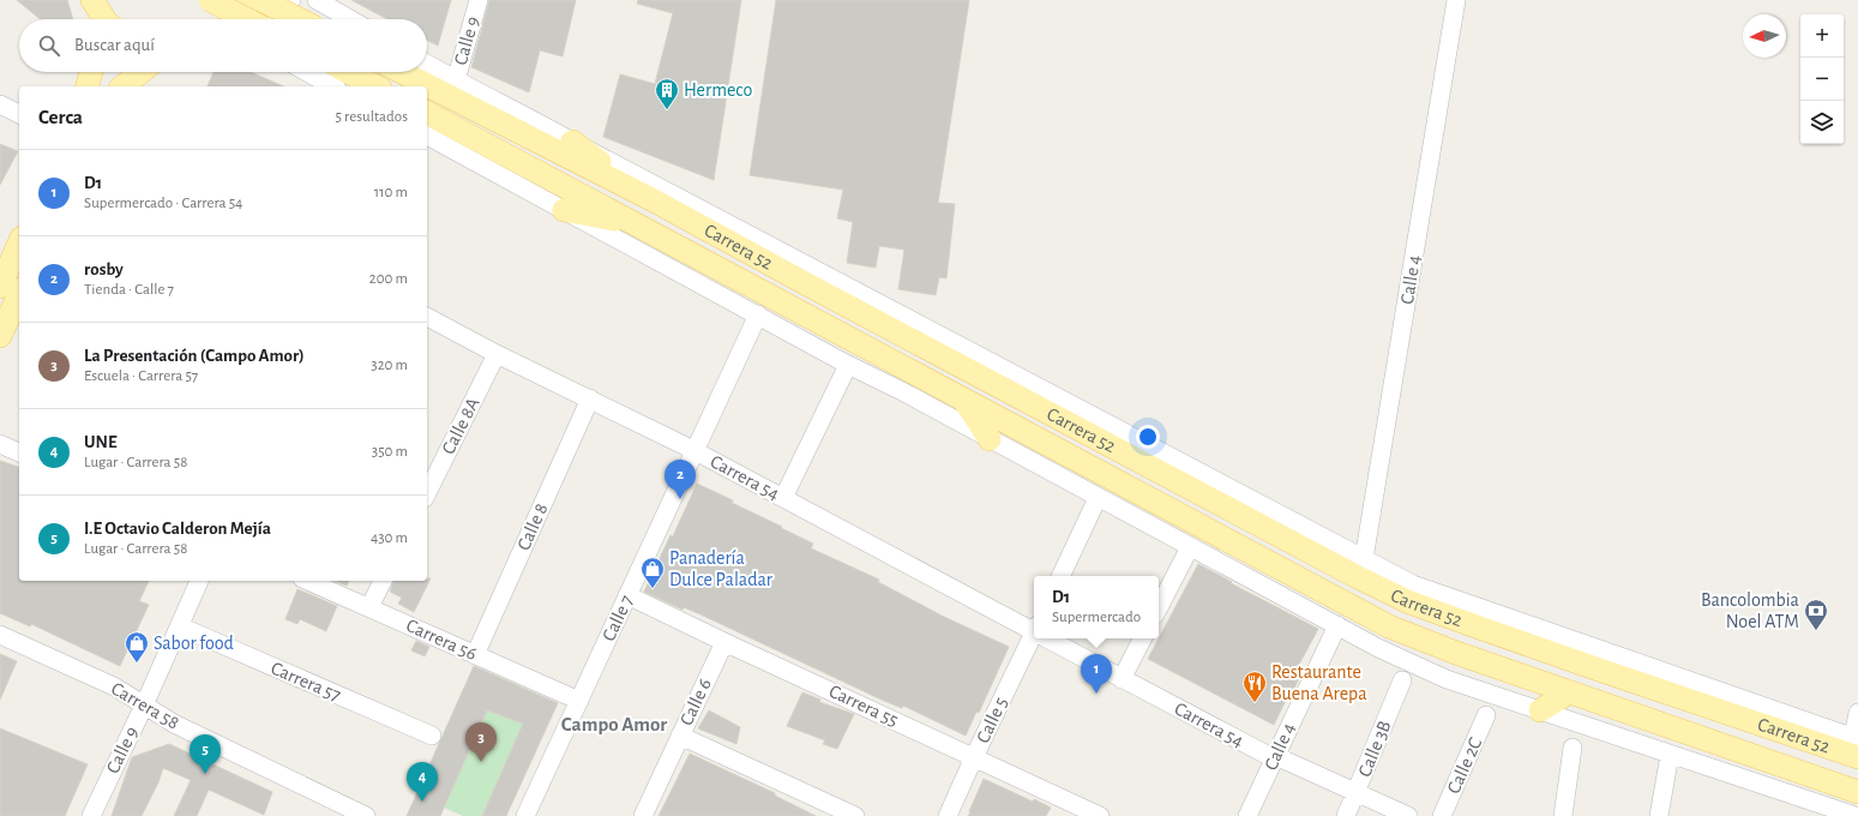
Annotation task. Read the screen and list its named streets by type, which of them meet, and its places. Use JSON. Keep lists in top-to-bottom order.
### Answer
{
  "streets": {
    "main road": ["Carrera 52"],
    "street": [
      "Calle 9",
      "Calle 4",
      "Calle 8A",
      "Carrera 54",
      "Calle 8",
      "Calle 7",
      "Carrera 56",
      "Carrera 57",
      "Calle 6",
      "Carrera 58",
      "Carrera 55",
      "Calle 5",
      "Calle 3B",
      "Calle 2C"
    ]
  },
  "crossings": [
    ["Calle 9", "Carrera 52"],
    ["Calle 9", "Carrera 57"],
    ["Calle 9", "Carrera 58"],
    ["Carrera 52", "Calle 4"],
    ["Calle 4", "Carrera 54"],
    ["Calle 8A", "Carrera 54"],
    ["Carrera 54", "Calle 8"],
    ["Carrera 54", "Calle 7"],
    ["Carrera 54", "Calle 3B"],
    ["Calle 8", "Carrera 56"],
    ["Calle 7", "Carrera 56"],
    ["Calle 7", "Carrera 55"],
    ["Calle 6", "Carrera 55"],
    ["Carrera 55", "Calle 5"]
  ],
  "districts": ["Campo Amor"],
  "places": {
    "building": ["Hermeco"],
    "shop": ["Panadería Dulce Paladar", "Sabor food"],
    "bank": ["Bancolombia Noel ATM"],
    "restaurant": ["Restaurante Buena Arepa"]
  },
  "north": "left",
  "page": {
    "map_buttons": ["+", "−"],
    "search": "Buscar aquí",
    "heading": ["Cerca", "5 resultados"],
    "list": [
      {
        "mark": "1",
        "name": "D1",
        "note": "Supermercado · Carrera 54",
        "value": "110 m"
      },
      {
        "mark": "2",
        "name": "rosby",
        "note": "Tienda · Calle 7",
        "value": "200 m"
      },
      {
        "mark": "3",
        "name": "La Presentación (Campo Amor)",
        "note": "Escuela · Carrera 57",
        "value": "320 m"
      },
      {
        "mark": "4",
        "name": "UNE",
        "note": "Lugar · Carrera 58",
        "value": "350 m"
      },
      {
        "mark": "5",
        "name": "I.E Octavio Calderon Mejía",
        "note": "Lugar · Carrera 58",
        "value": "430 m"
      }
    ],
    "pins": [
      "2",
      "1",
      "3",
      "5",
      "4"
    ],
    "popup": ["D1", "Supermercado"]
  }
}
